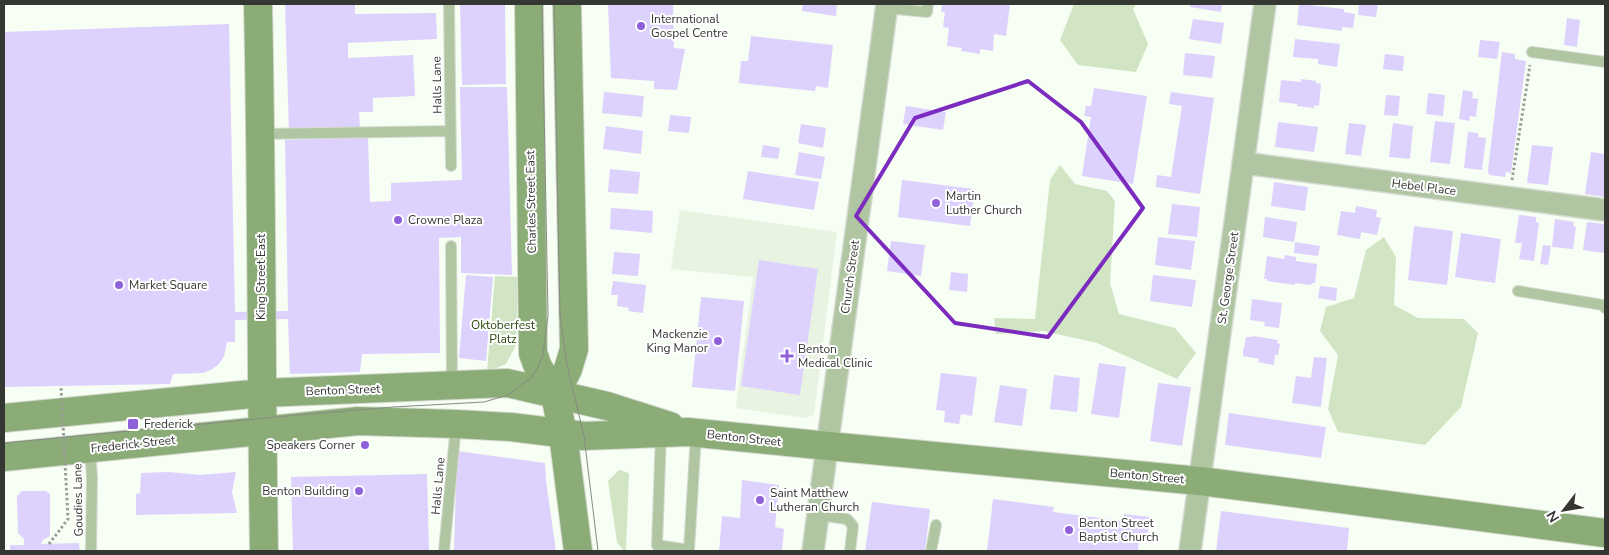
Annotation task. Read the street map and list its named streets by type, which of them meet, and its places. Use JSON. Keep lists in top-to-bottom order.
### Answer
{
  "streets": {
    "main road": [
      "Charles Street East",
      "King Street East",
      "Benton Street",
      "Frederick Street"
    ],
    "street": ["Hebel Place", "Church Street", "St. George Street"],
    "lane": ["Halls Lane", "Goudies Lane"]
  },
  "crossings": [
    ["Halls Lane", "Benton Street"],
    ["Hebel Place", "St. George Street"],
    ["Charles Street East", "Benton Street"],
    ["King Street East", "Benton Street"],
    ["King Street East", "Frederick Street"],
    ["Church Street", "Benton Street"],
    ["St. George Street", "Benton Street"],
    ["Benton Street", "Frederick Street"],
    ["Frederick Street", "Goudies Lane"]
  ],
  "parks": ["Oktoberfest Platz"],
  "places": {
    "other": [
      "International Gospel Centre",
      "Martin Luther Church",
      "Crowne Plaza",
      "Market Square",
      "Mackenzie King Manor",
      "Speakers Corner",
      "Benton Building",
      "Saint Matthew Lutheran Church",
      "Benton Street Baptist Church"
    ],
    "health": ["Benton Medical Clinic"],
    "transit": ["Frederick"]
  },
  "north": "bottom left"
}
